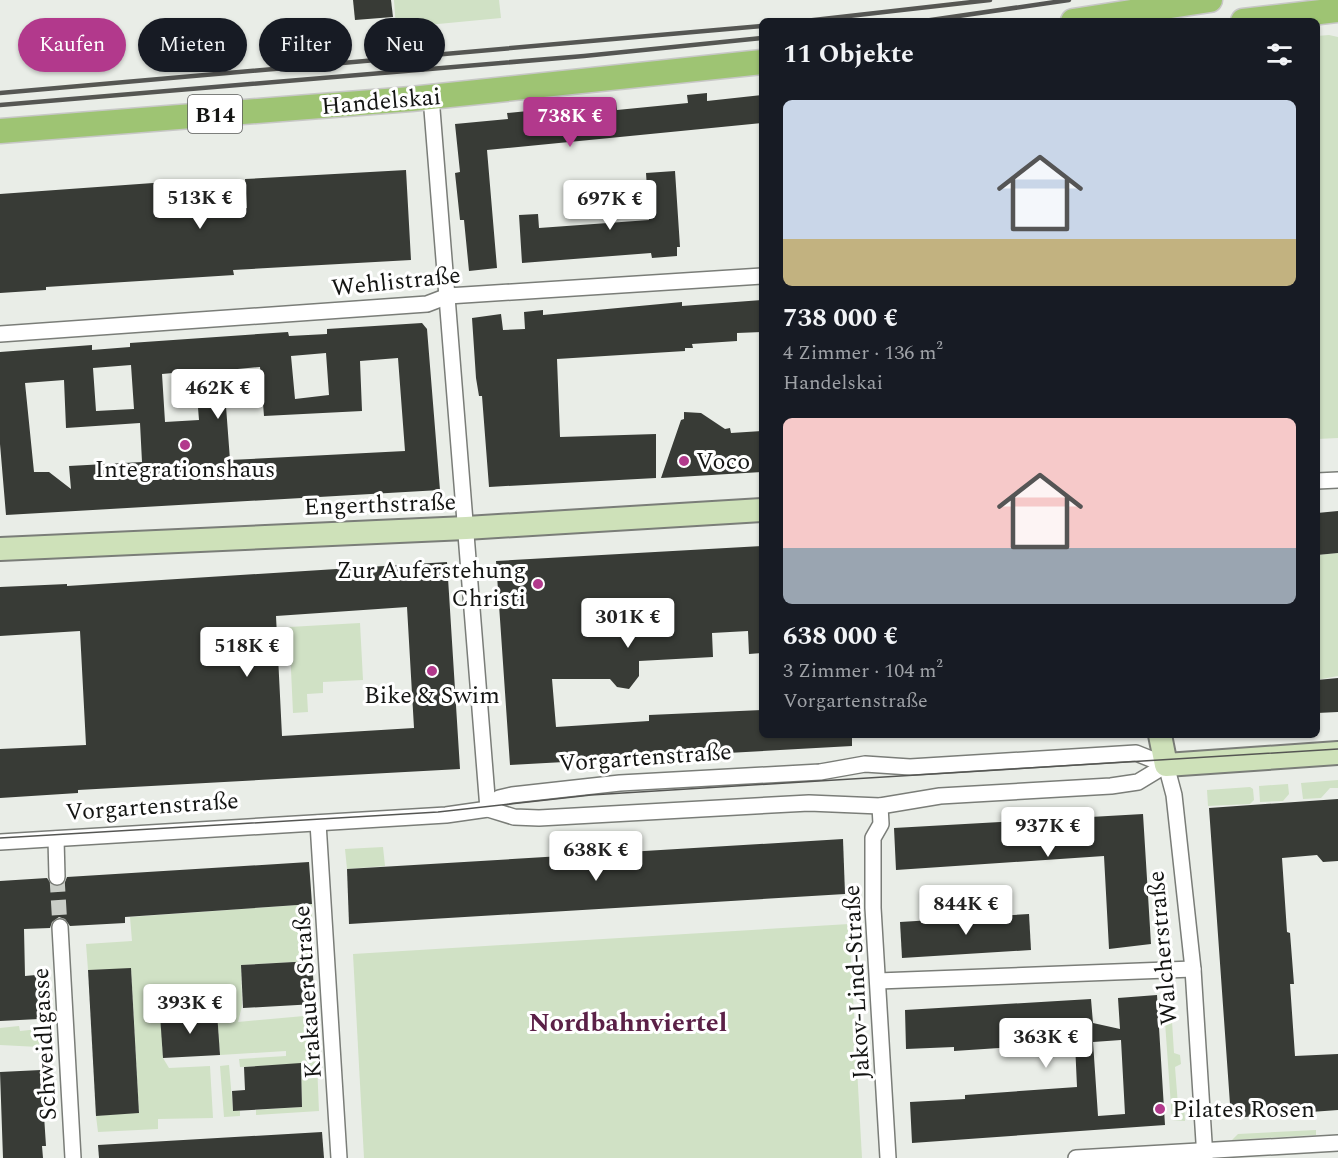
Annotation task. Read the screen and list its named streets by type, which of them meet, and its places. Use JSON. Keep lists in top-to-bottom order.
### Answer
{
  "streets": {
    "main road": ["Handelskai", "B14"],
    "street": [
      "Wehlistraße",
      "Engerthstraße",
      "Vorgartenstraße",
      "Walcherstraße",
      "Jakov-Lind-Straße",
      "Krakauer Straße",
      "Schweidlgasse"
    ]
  },
  "crossings": [
    ["Vorgartenstraße", "Walcherstraße"],
    ["Vorgartenstraße", "Jakov-Lind-Straße"],
    ["Vorgartenstraße", "Krakauer Straße"]
  ],
  "districts": ["Nordbahnviertel"],
  "places": [
    "Integrationshaus",
    "Voco",
    "Zur Auferstehung Christi",
    "Bike & Swim",
    "Pilates Rosen"
  ],
  "page": {
    "chip": [
      "Kaufen",
      "Mieten",
      "Filter",
      "Neu"
    ],
    "heading": "11 Objekte",
    "list": [
      {
        "name": "738 000 €",
        "note": "4 Zimmer · 136 m² · Handelskai"
      },
      {
        "name": "638 000 €",
        "note": "3 Zimmer · 104 m² · Vorgartenstraße"
      }
    ],
    "price": [
      "738K €",
      "513K €",
      "697K €",
      "462K €",
      "301K €",
      "518K €",
      "937K €",
      "638K €",
      "844K €",
      "393K €",
      "363K €"
    ]
  }
}
